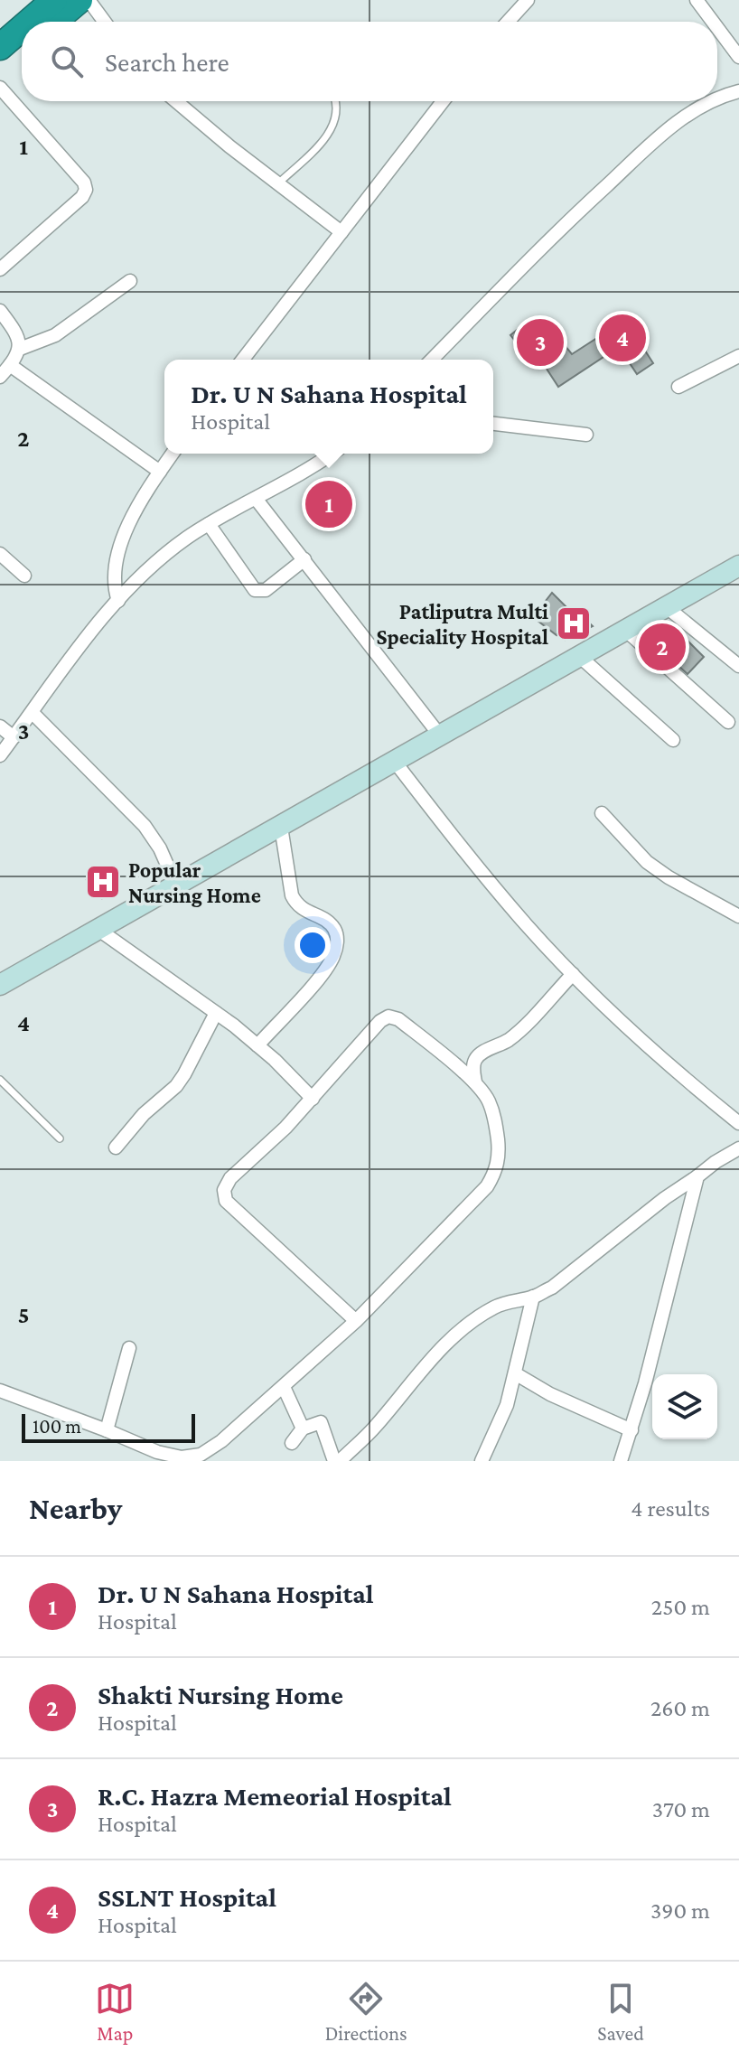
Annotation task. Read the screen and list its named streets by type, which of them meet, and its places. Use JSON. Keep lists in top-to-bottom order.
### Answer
{
  "places": {
    "hospital": ["Patliputra Multi Speciality Hospital", "Popular Nursing Home"]
  },
  "scale_bar": "100 m",
  "page": {
    "search": "Search here",
    "pins": [
      "4",
      "3",
      "1",
      "2"
    ],
    "popup": ["Dr. U N Sahana Hospital", "Hospital"],
    "scale": "100 m",
    "heading": ["Nearby", "4 results"],
    "list": [
      {
        "mark": "1",
        "name": "Dr. U N Sahana Hospital",
        "note": "Hospital",
        "value": "250 m"
      },
      {
        "mark": "2",
        "name": "Shakti Nursing Home",
        "note": "Hospital",
        "value": "260 m"
      },
      {
        "mark": "3",
        "name": "R.C. Hazra Memeorial Hospital",
        "note": "Hospital",
        "value": "370 m"
      },
      {
        "mark": "4",
        "name": "SSLNT Hospital",
        "note": "Hospital",
        "value": "390 m"
      }
    ],
    "nav": ["Map", "Directions", "Saved"]
  },
  "grid": {
    "rows": [
      "1",
      "2",
      "3",
      "4",
      "5"
    ]
  }
}
